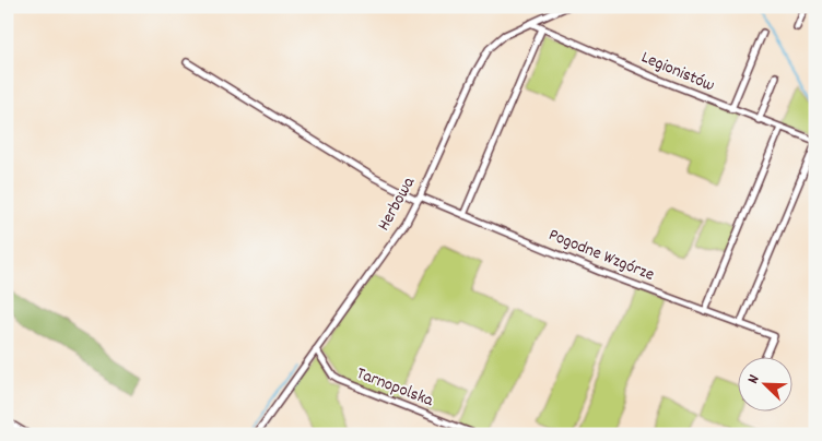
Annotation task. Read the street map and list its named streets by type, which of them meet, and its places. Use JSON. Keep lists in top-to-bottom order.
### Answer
{
  "streets": {
    "street": [
      "Legionistów",
      "Herbowa",
      "Pogodne Wzgórze",
      "Tarnopolska"
    ]
  },
  "crossings": [
    ["Legionistów", "Herbowa"],
    ["Herbowa", "Pogodne Wzgórze"],
    ["Herbowa", "Tarnopolska"]
  ],
  "north": "top left"
}
